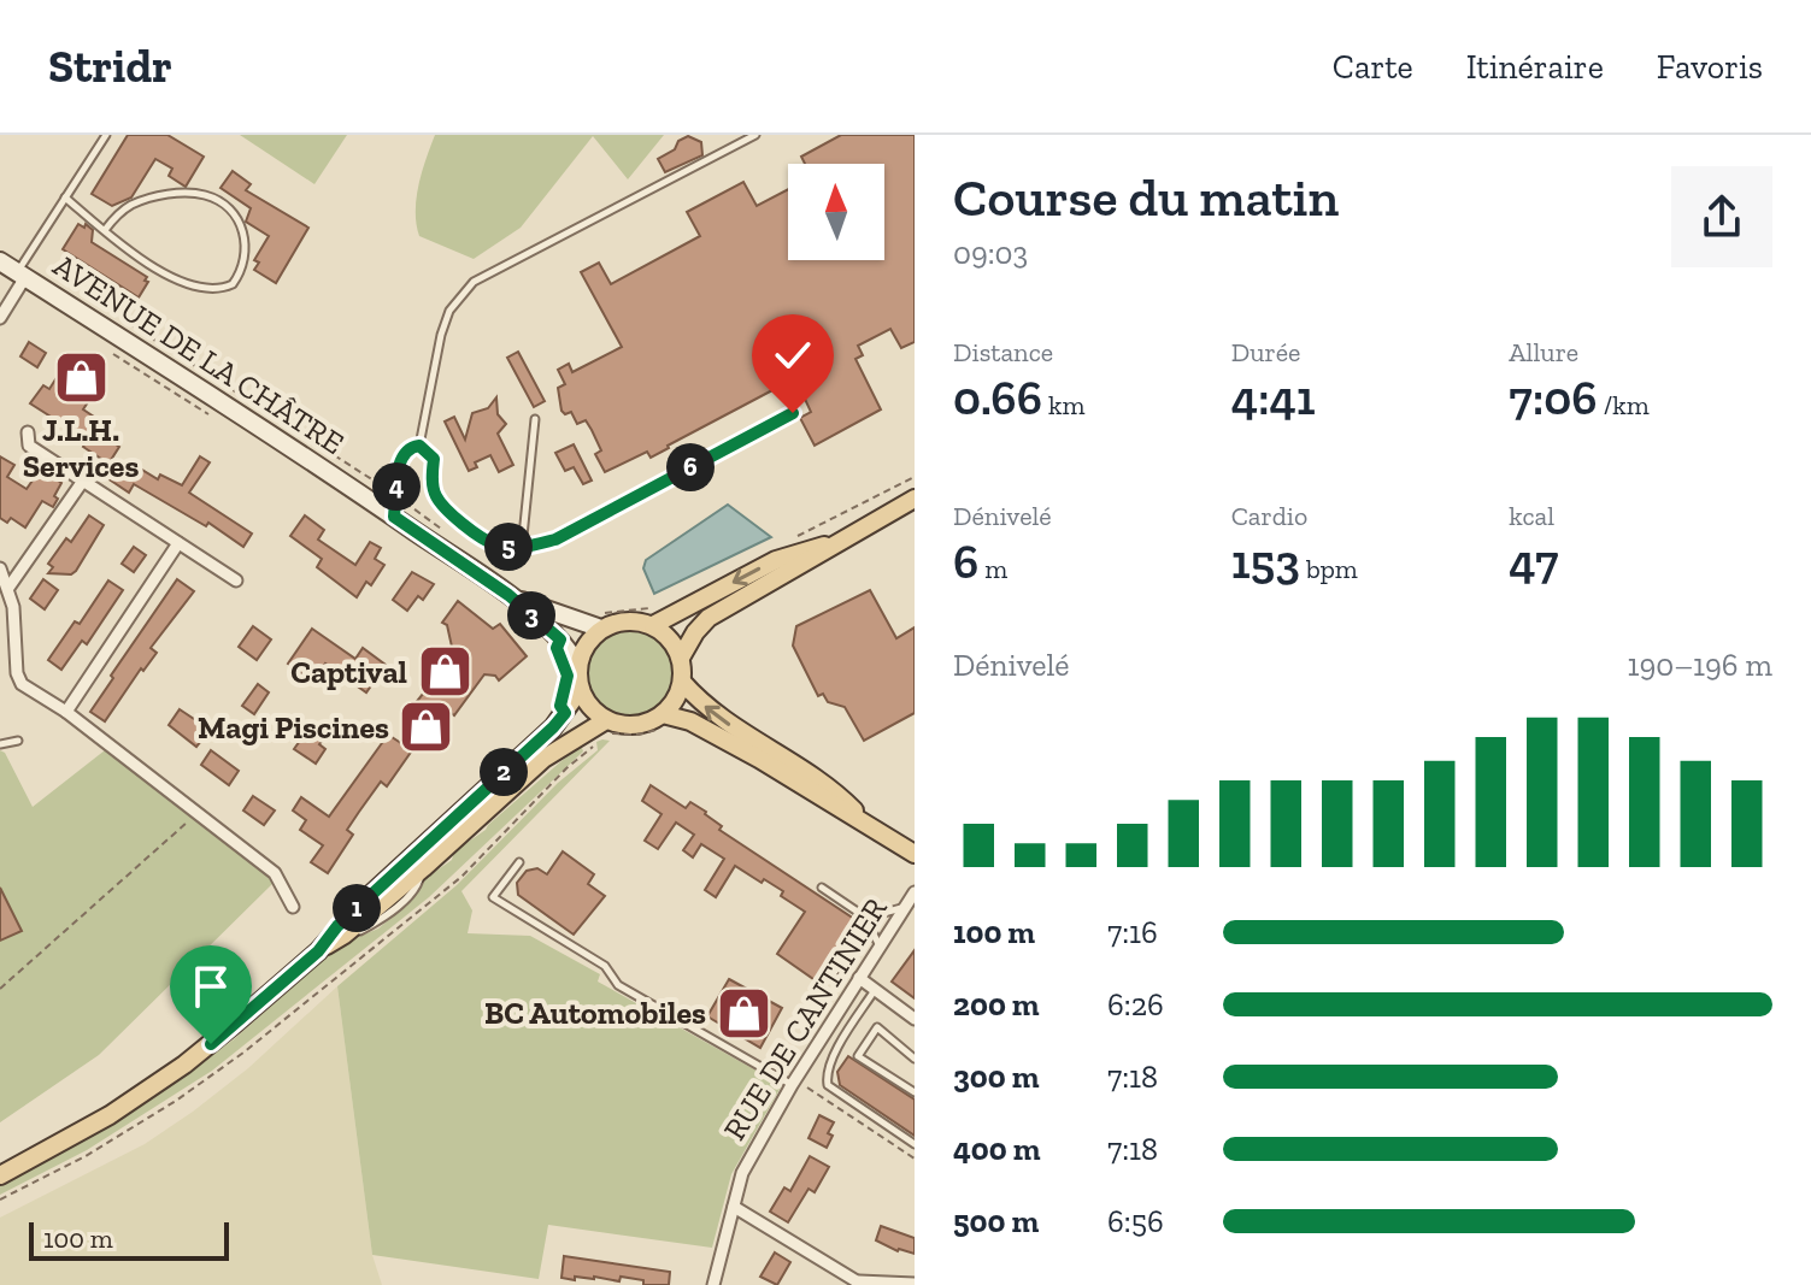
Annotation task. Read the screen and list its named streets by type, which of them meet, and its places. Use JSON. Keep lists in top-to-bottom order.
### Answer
{
  "streets": {
    "main road": ["AVENUE DE LA CHÂTRE"],
    "street": ["RUE DE CANTINIER"]
  },
  "places": {
    "shop": [
      "J.L.H. Services",
      "Captival",
      "Magi Piscines",
      "BC Automobiles"
    ]
  },
  "scale_bar": "100 m",
  "north": "top",
  "page": {
    "header": "Stridr",
    "nav": ["Carte", "Itinéraire", "Favoris"],
    "heading": ["Course du matin", "09:03"],
    "stats": [
      ["Distance", "0.66 km"],
      ["Durée", "4:41"],
      ["Allure", "7:06 /km"],
      ["Dénivelé", "6 m"],
      ["Cardio", "153 bpm"],
      ["kcal", "47"]
    ],
    "pins": [
      "6",
      "4",
      "5",
      "3",
      "2",
      "1"
    ],
    "chart": ["Dénivelé", "190–196 m"],
    "list": [
      {
        "name": "100 m",
        "note": "7:16"
      },
      {
        "name": "200 m",
        "note": "6:26"
      },
      {
        "name": "300 m",
        "note": "7:18"
      },
      {
        "name": "400 m",
        "note": "7:18"
      },
      {
        "name": "500 m",
        "note": "6:56"
      }
    ],
    "scale": "100 m"
  }
}
